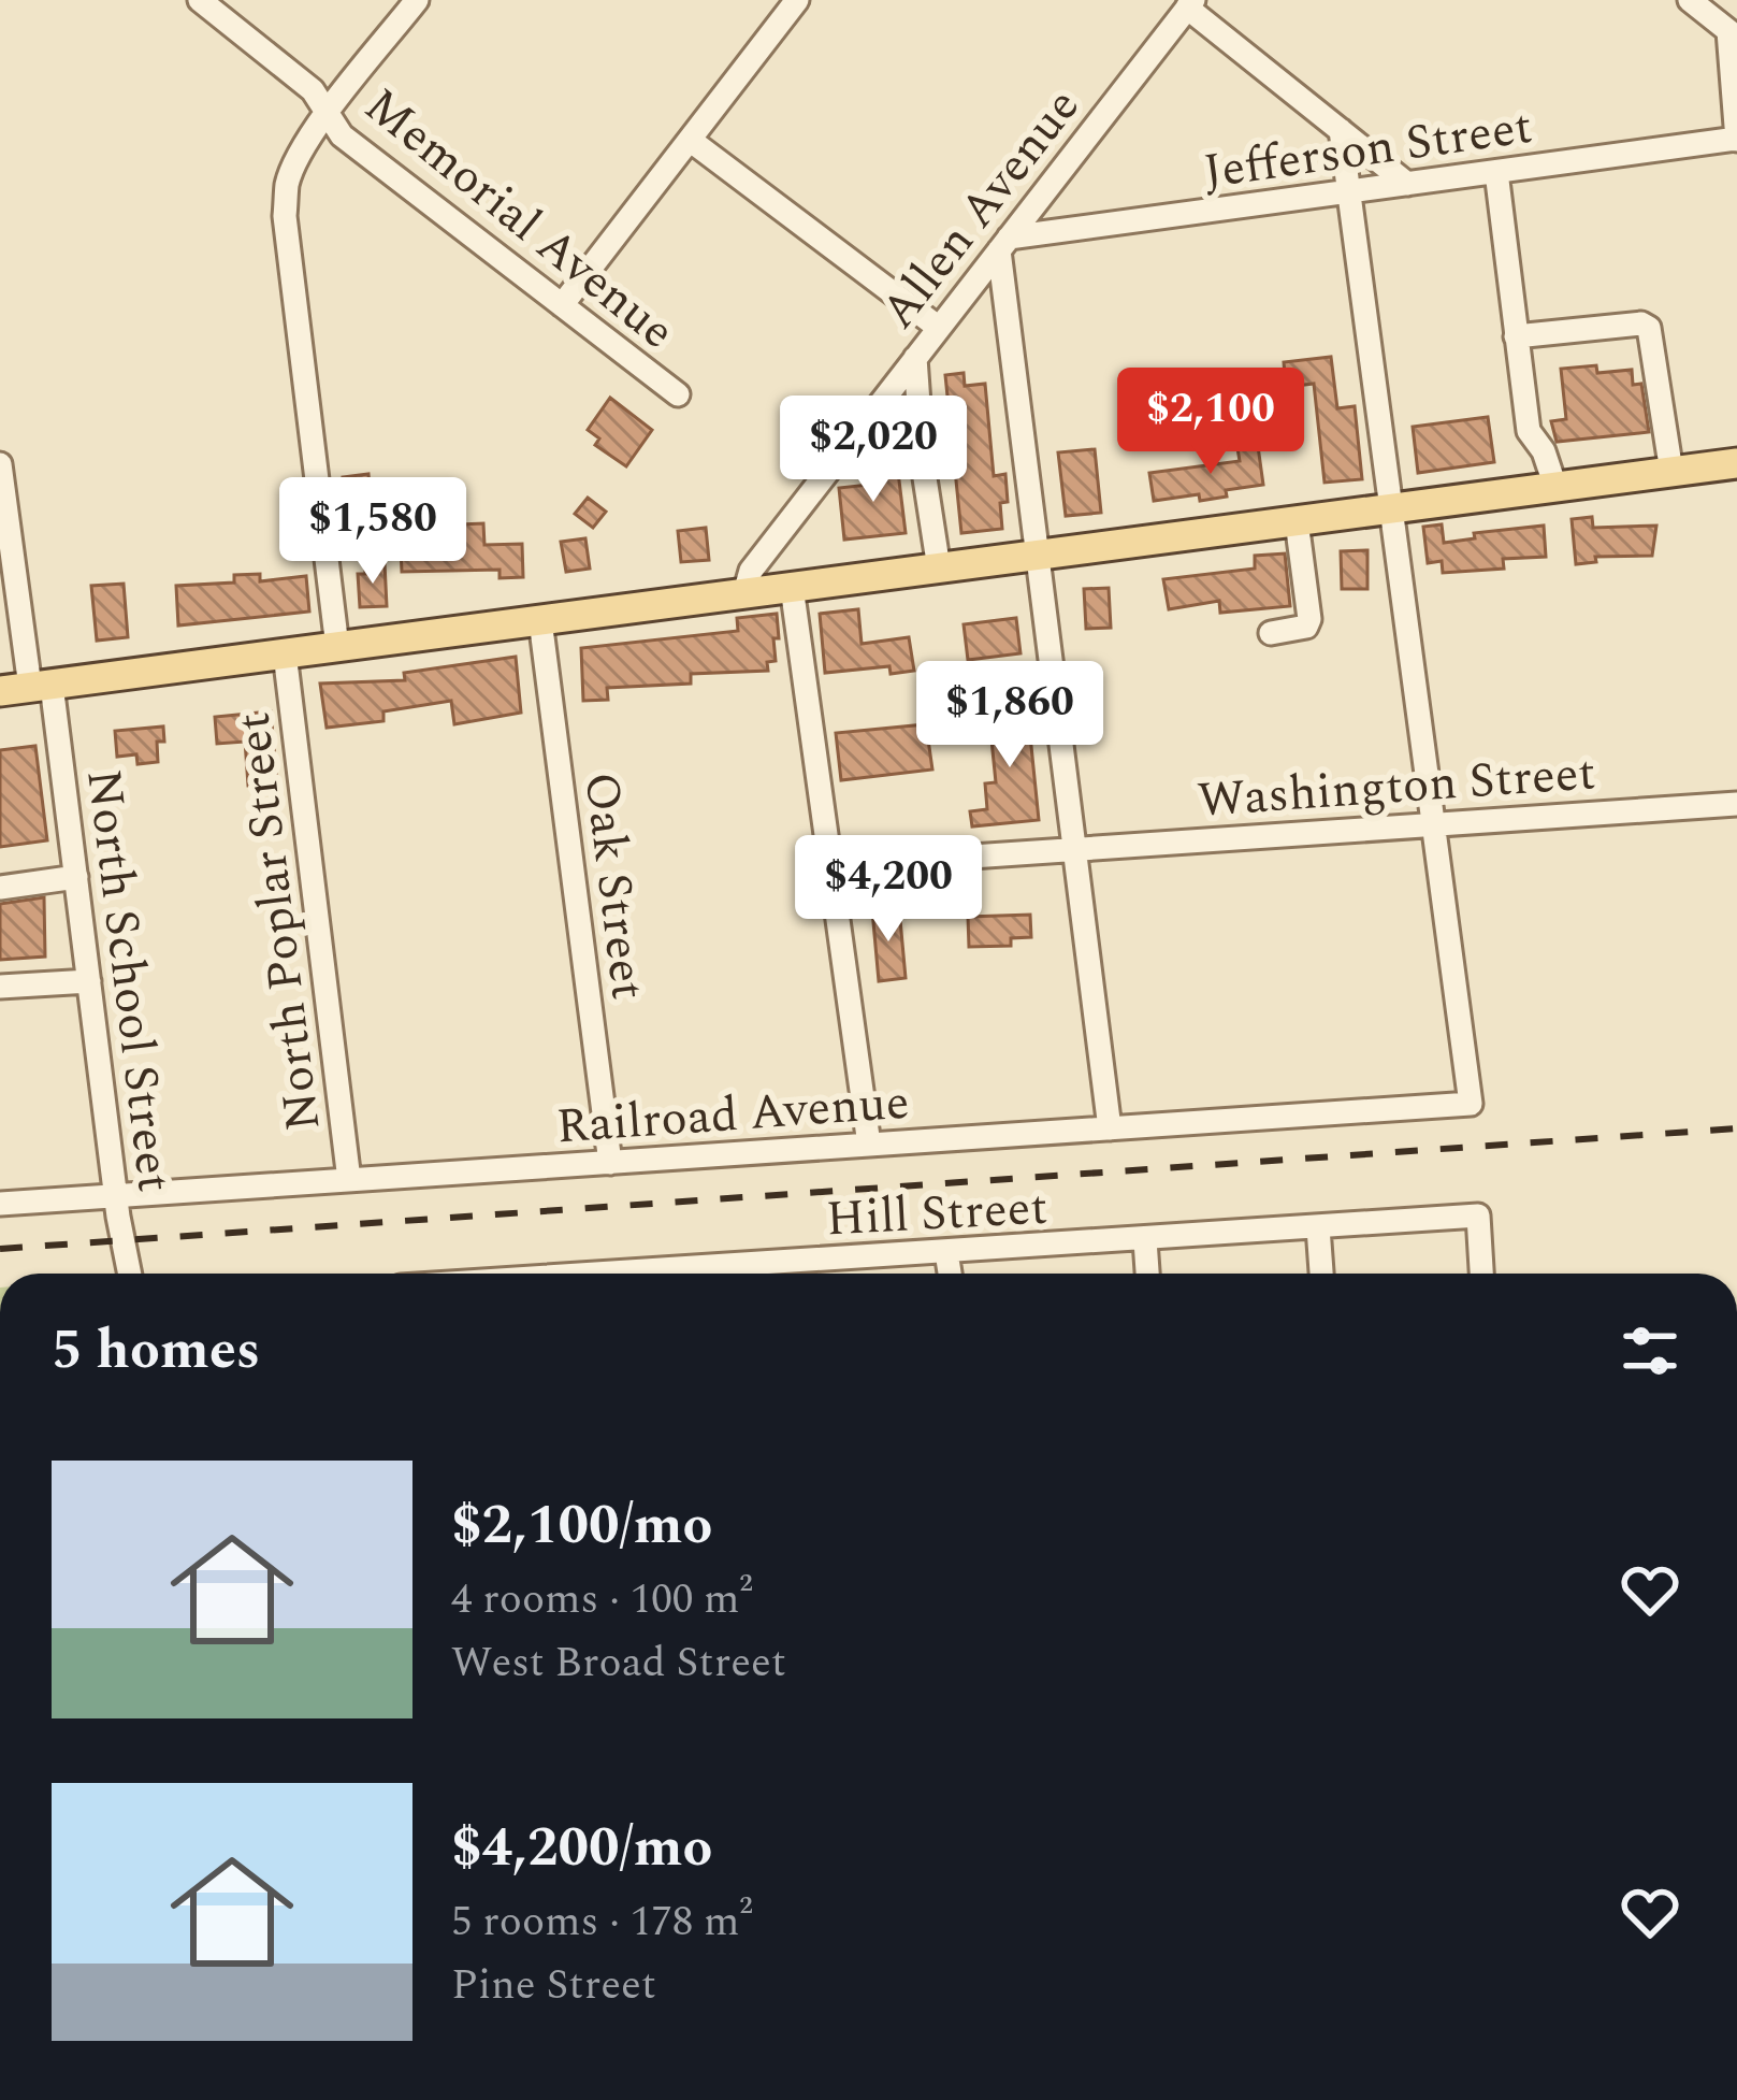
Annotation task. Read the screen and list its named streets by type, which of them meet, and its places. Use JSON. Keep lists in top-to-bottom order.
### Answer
{
  "streets": {
    "street": [
      "Jefferson Street",
      "Allen Avenue",
      "Memorial Avenue",
      "Washington Street",
      "Oak Street",
      "North Poplar Street",
      "North School Street",
      "Railroad Avenue",
      "Hill Street"
    ]
  },
  "crossings": [
    ["Jefferson Street", "Allen Avenue"],
    ["Washington Street", "Railroad Avenue"],
    ["Oak Street", "Railroad Avenue"],
    ["North Poplar Street", "Railroad Avenue"],
    ["North School Street", "Railroad Avenue"]
  ],
  "page": {
    "price": [
      "$2,100",
      "$2,020",
      "$1,580",
      "$1,860",
      "$4,200"
    ],
    "heading": "5 homes",
    "list": [
      {
        "name": "$2,100/mo",
        "note": "4 rooms · 100 m² · West Broad Street"
      },
      {
        "name": "$4,200/mo",
        "note": "5 rooms · 178 m² · Pine Street"
      }
    ]
  }
}
